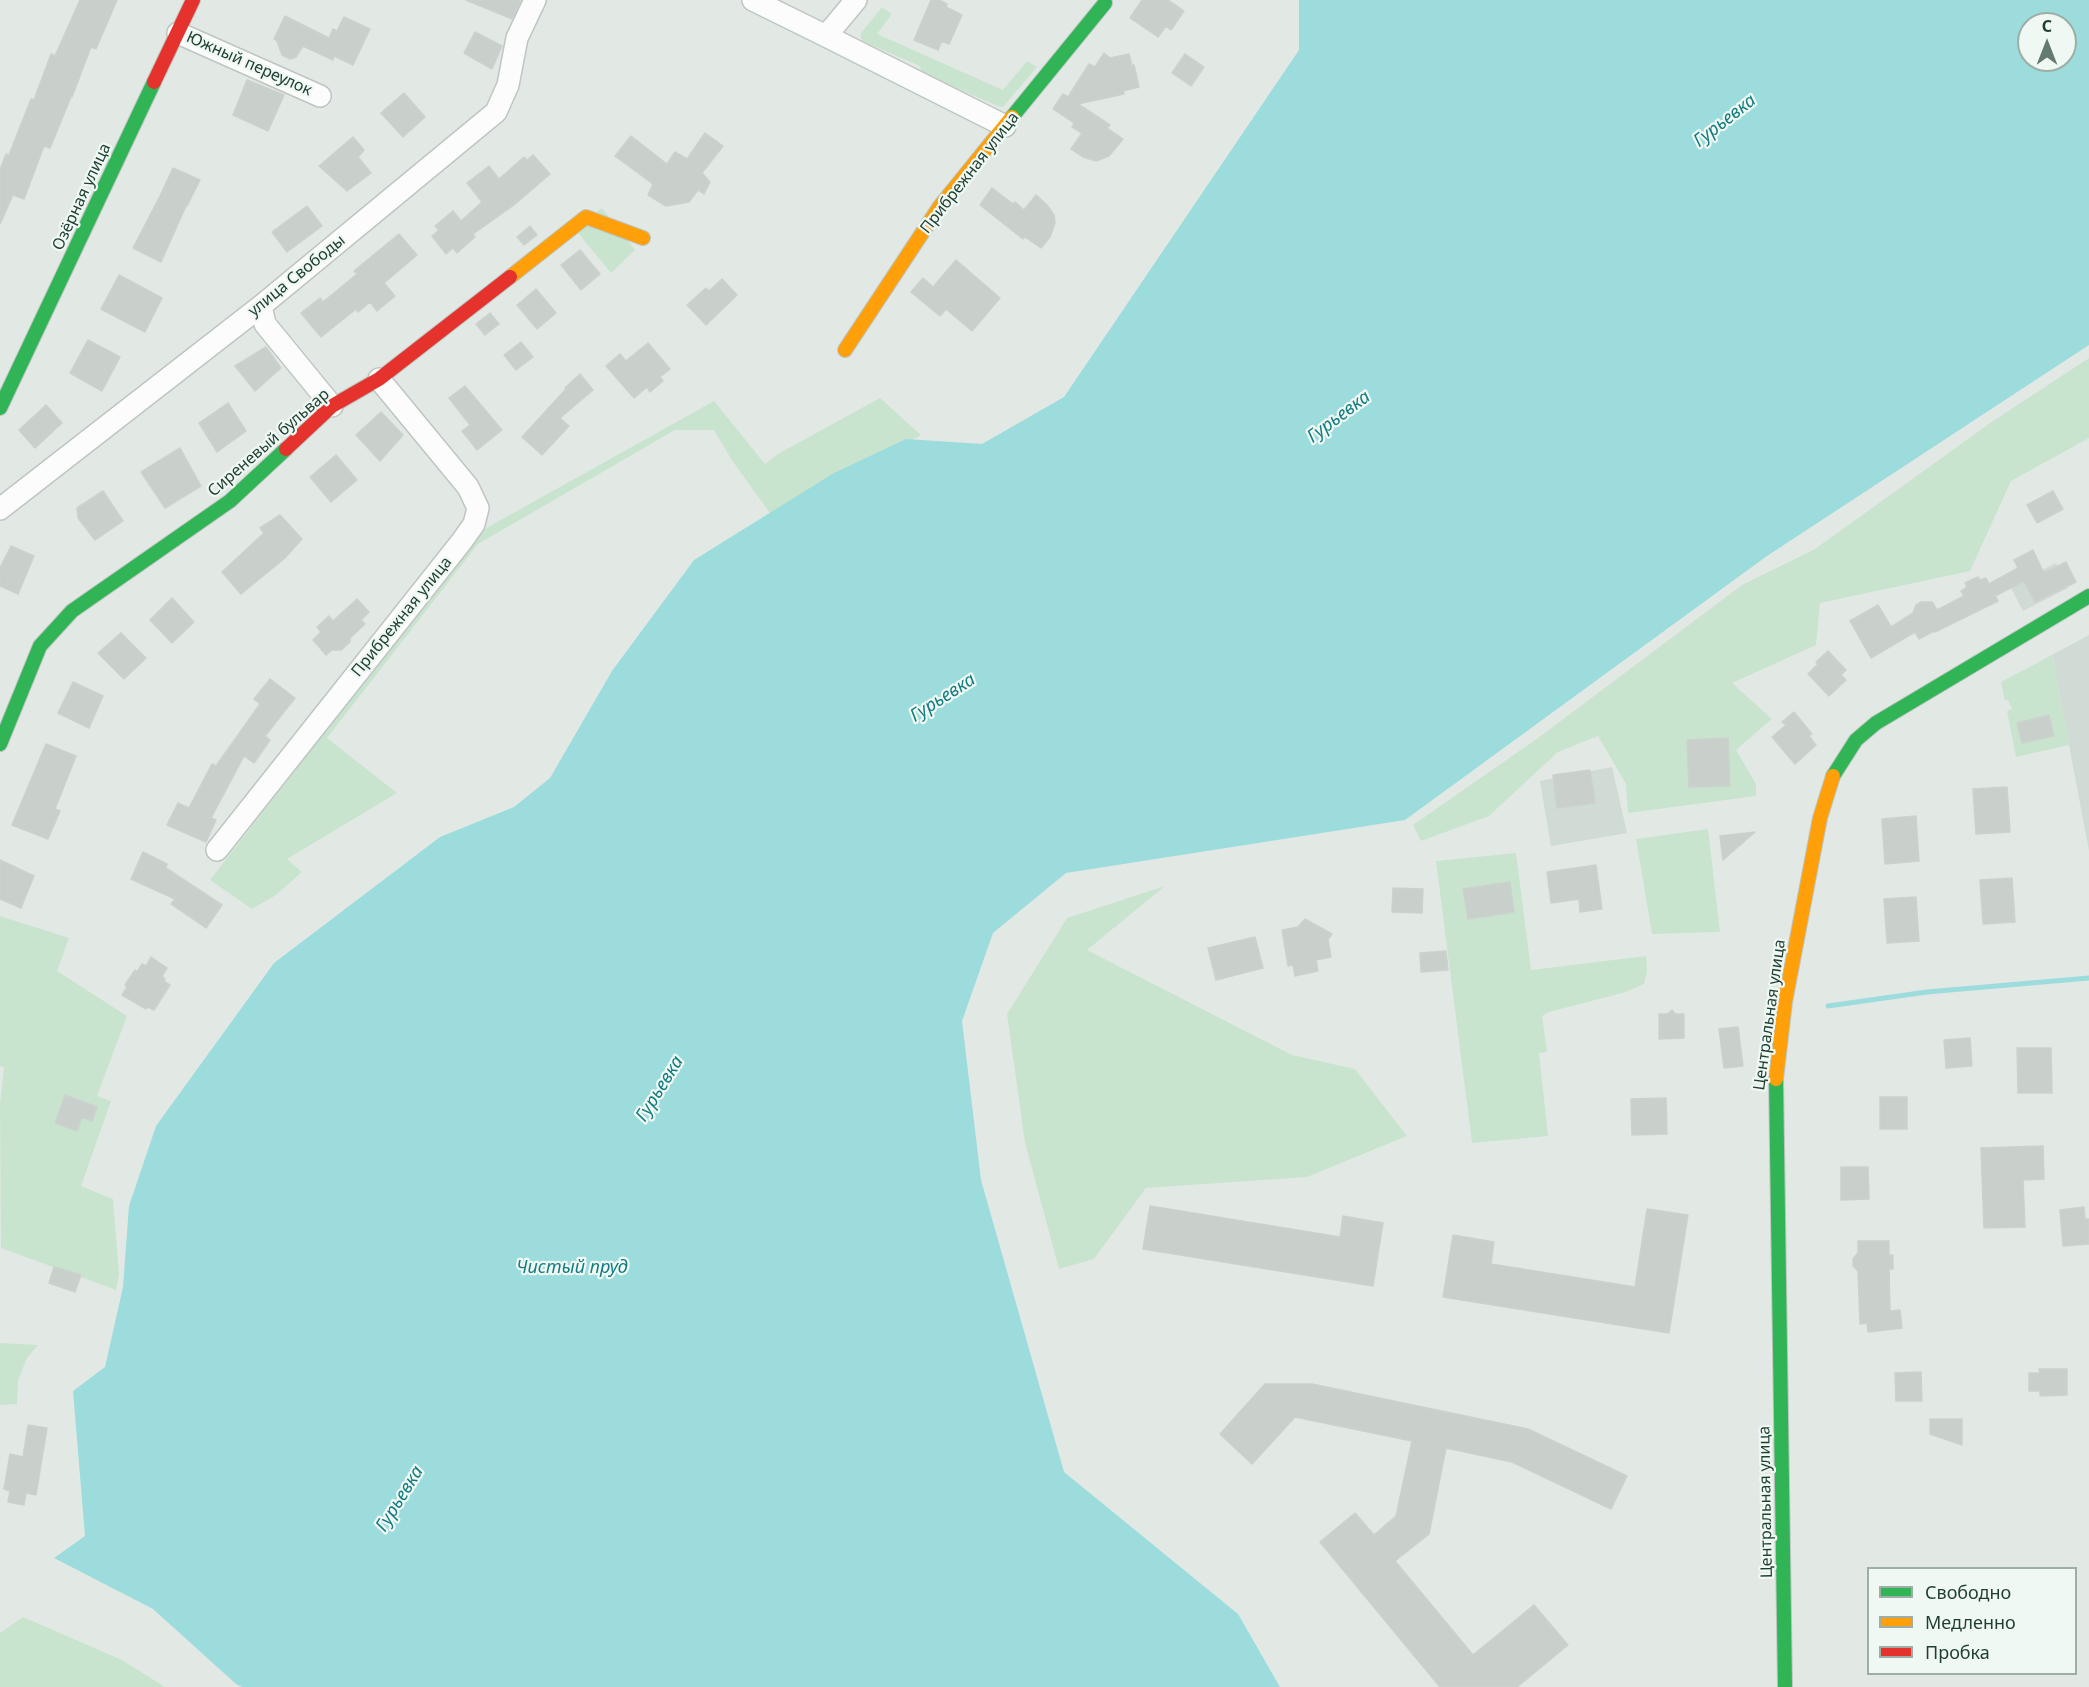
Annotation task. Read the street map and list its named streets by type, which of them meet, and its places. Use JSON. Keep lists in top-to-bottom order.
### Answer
{
  "streets": {
    "street": [
      "Южный переулок",
      "Прибрежная улица",
      "Озёрная улица",
      "улица Свободы",
      "Сиреневый бульвар",
      "Центральная улица"
    ]
  },
  "crossings": [
    ["Южный переулок", "Озёрная улица"],
    ["Прибрежная улица", "Сиреневый бульвар"]
  ],
  "water": ["Гурьевка", "Чистый пруд"],
  "legend": ["Свободно", "Медленно", "Пробка"],
  "north": "top"
}
